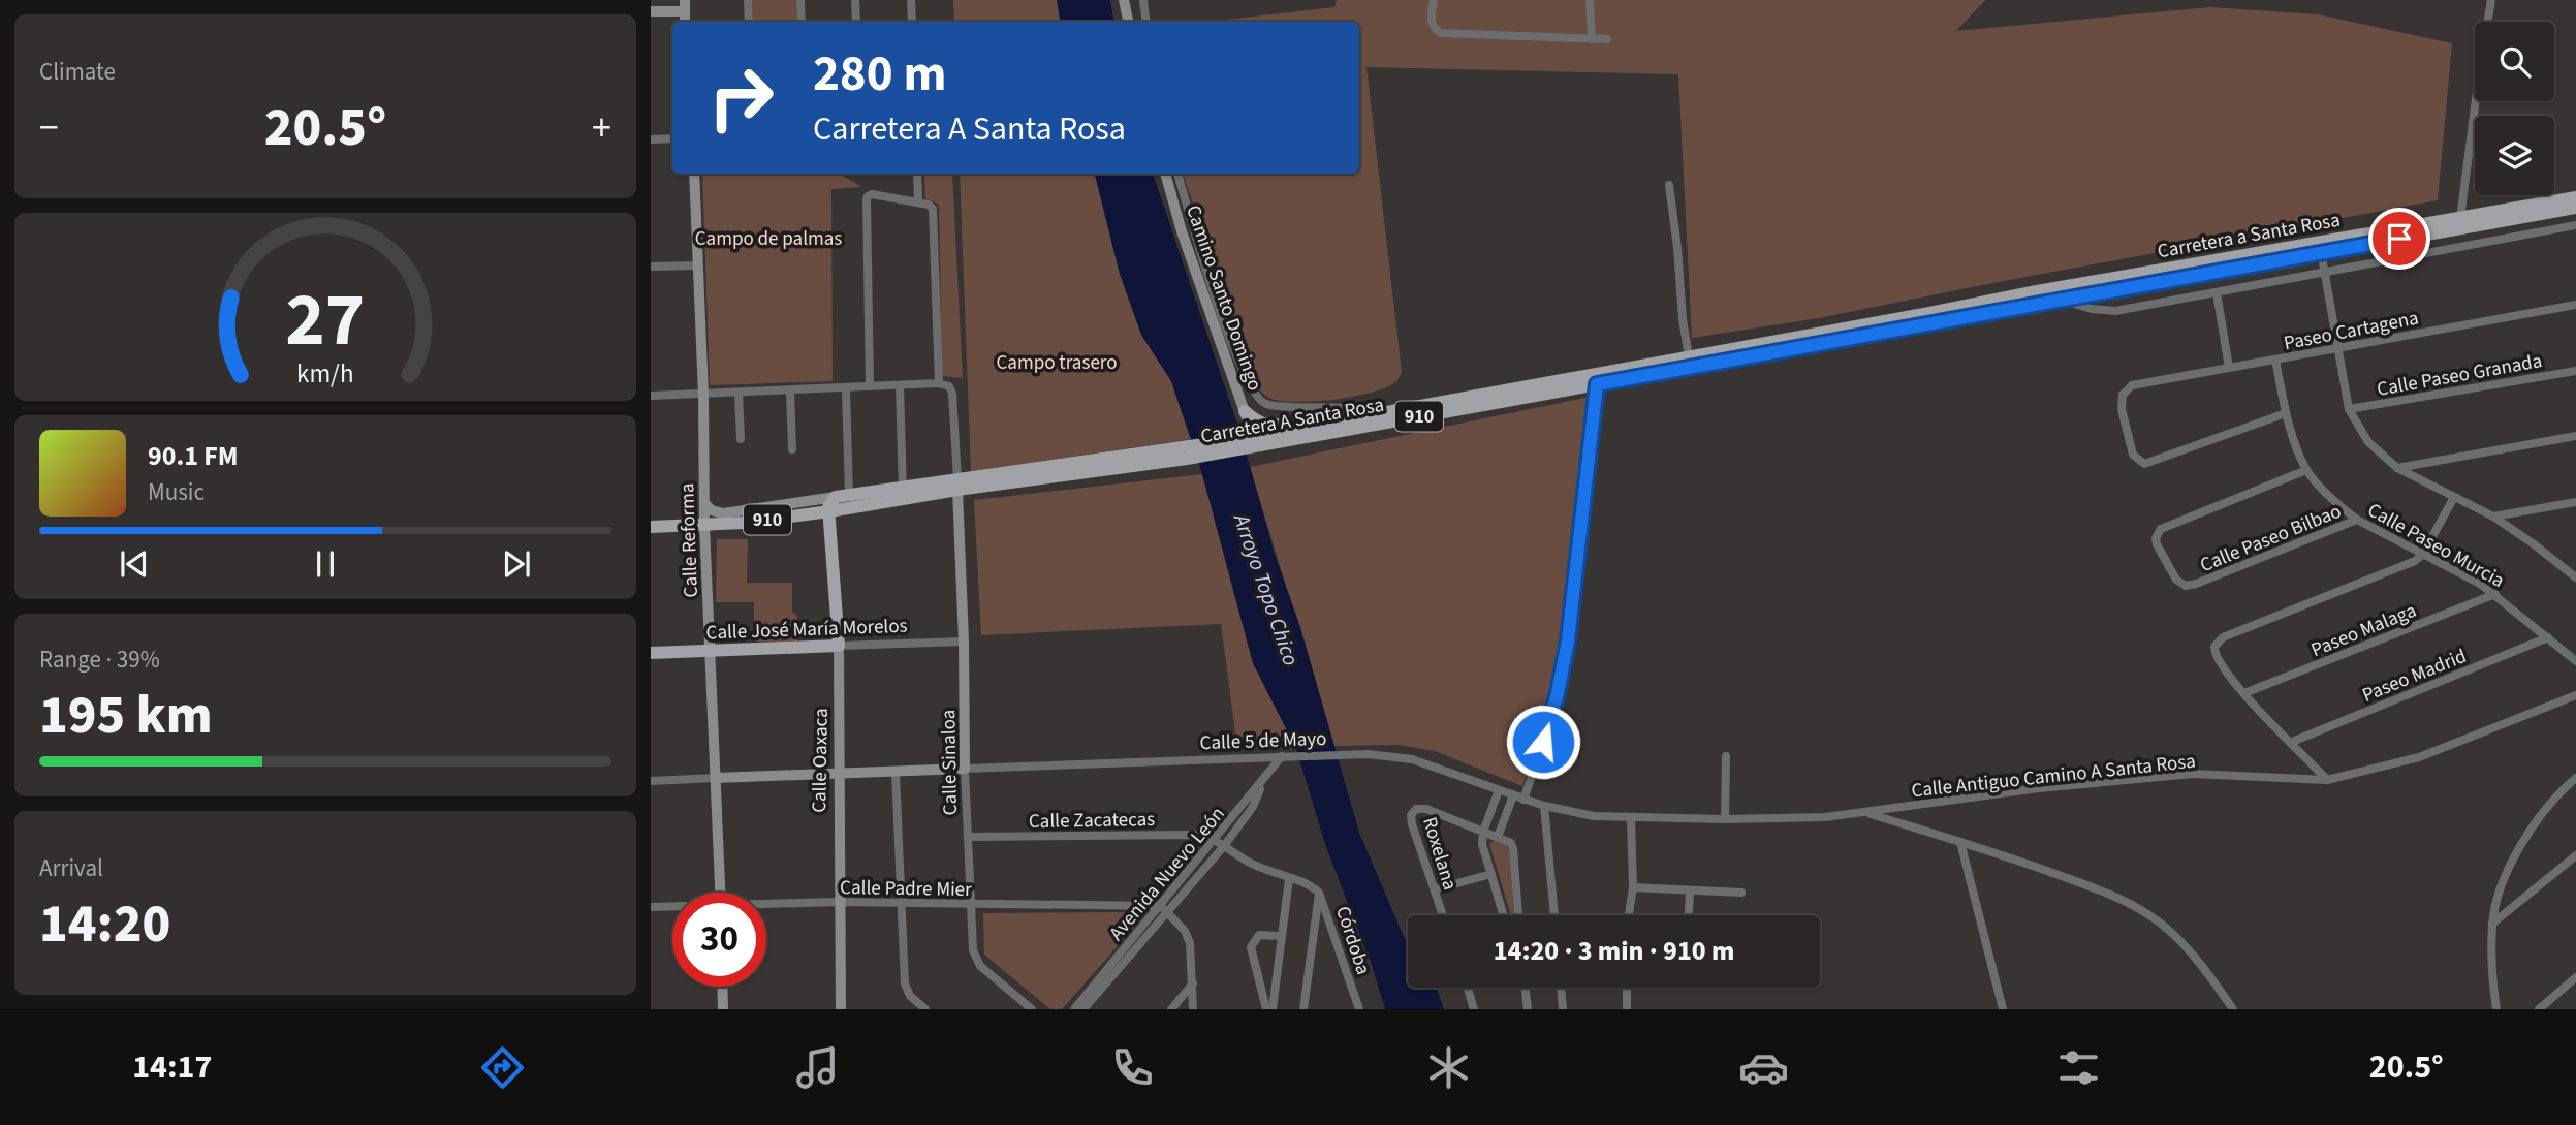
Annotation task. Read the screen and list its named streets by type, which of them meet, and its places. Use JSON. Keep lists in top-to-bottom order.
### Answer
{
  "streets": {
    "main road": [
      "Carretera a Santa Rosa",
      "910",
      "Carretera A Santa Rosa",
      "Calle José María Morelos",
      "Calle Oaxaca"
    ],
    "street": [
      "Camino Santo Domingo",
      "Paseo Cartagena",
      "Calle Paseo Granada",
      "Calle Paseo Bilbao",
      "Calle Reforma",
      "Calle Paseo Murcia",
      "Paseo Malaga",
      "Paseo Madrid",
      "Calle 5 de Mayo",
      "Calle Sinaloa",
      "Calle Antiguo Camino A Santa Rosa",
      "Calle Zacatecas",
      "Roxelana",
      "Avenida Nuevo León",
      "Calle Padre Mier",
      "Córdoba"
    ]
  },
  "crossings": [
    ["Carretera a Santa Rosa", "Carretera A Santa Rosa"],
    ["Camino Santo Domingo", "Carretera A Santa Rosa"],
    ["Paseo Cartagena", "Calle Paseo Murcia"],
    ["910", "Carretera A Santa Rosa"],
    ["910", "Calle Reforma"],
    ["910", "Calle Oaxaca"],
    ["910", "Calle Sinaloa"],
    ["Carretera A Santa Rosa", "Calle Sinaloa"],
    ["Calle Paseo Bilbao", "Calle Paseo Murcia"],
    ["Calle Reforma", "Calle José María Morelos"],
    ["Calle Reforma", "Calle 5 de Mayo"],
    ["Calle Paseo Murcia", "Paseo Malaga"],
    ["Calle Paseo Murcia", "Paseo Madrid"],
    ["Calle José María Morelos", "Calle Oaxaca"],
    ["Calle José María Morelos", "Calle Sinaloa"],
    ["Calle 5 de Mayo", "Calle Oaxaca"],
    ["Calle 5 de Mayo", "Calle Sinaloa"],
    ["Calle 5 de Mayo", "Calle Antiguo Camino A Santa Rosa"],
    ["Calle 5 de Mayo", "Avenida Nuevo León"],
    ["Calle Oaxaca", "Calle Padre Mier"],
    ["Calle Sinaloa", "Calle Zacatecas"],
    ["Calle Sinaloa", "Calle Padre Mier"],
    ["Calle Zacatecas", "Avenida Nuevo León"],
    ["Avenida Nuevo León", "Calle Padre Mier"]
  ],
  "water": ["Arroyo Topo Chico"],
  "parks": ["Campo de palmas", "Campo trasero"],
  "page": {
    "tile": [
      "Climate",
      ["Range · 39%", "195 km"],
      ["Arrival", "14:20"]
    ],
    "turn": ["280 m", "Carretera A Santa Rosa"],
    "heat": ["−", "20.5°", "+"],
    "song": ["90.1 FM", "Music"],
    "limit": "30",
    "trip": "14:20 · 3 min · 910 m",
    "tabs": ["14:17", "20.5°"],
    "gauge": ["27", "km/h"]
  }
}
